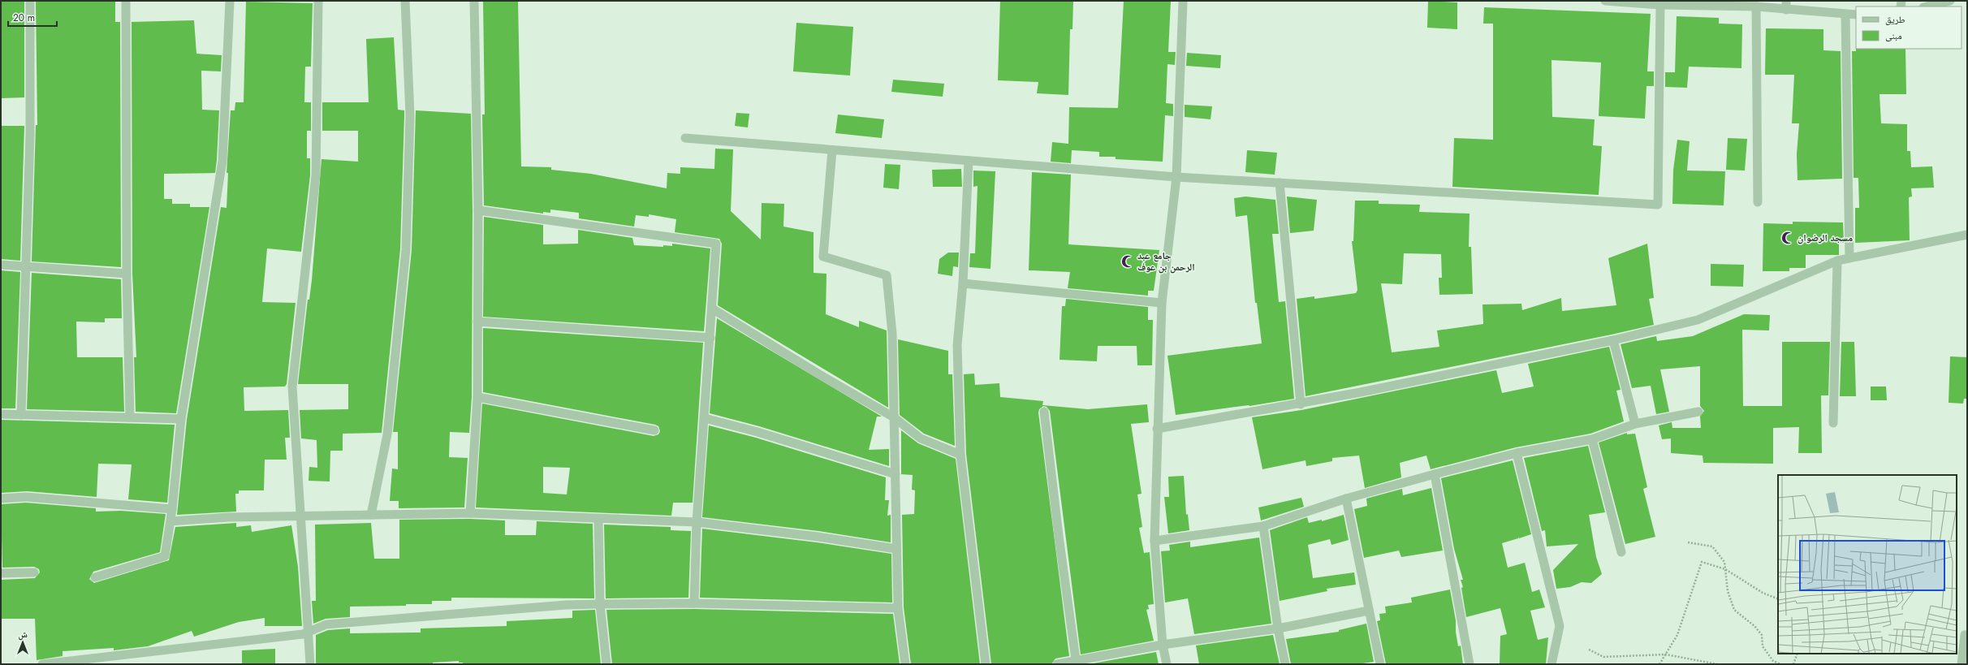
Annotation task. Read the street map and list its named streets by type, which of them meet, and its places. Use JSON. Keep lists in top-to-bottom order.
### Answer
{
  "places": {
    "mosque": ["مسجد الرضوان", "جامع عبد الرحمن بن عوف"]
  },
  "legend": ["طريق", "مبنى"],
  "scale_bar": "20 m",
  "north": "top"
}
